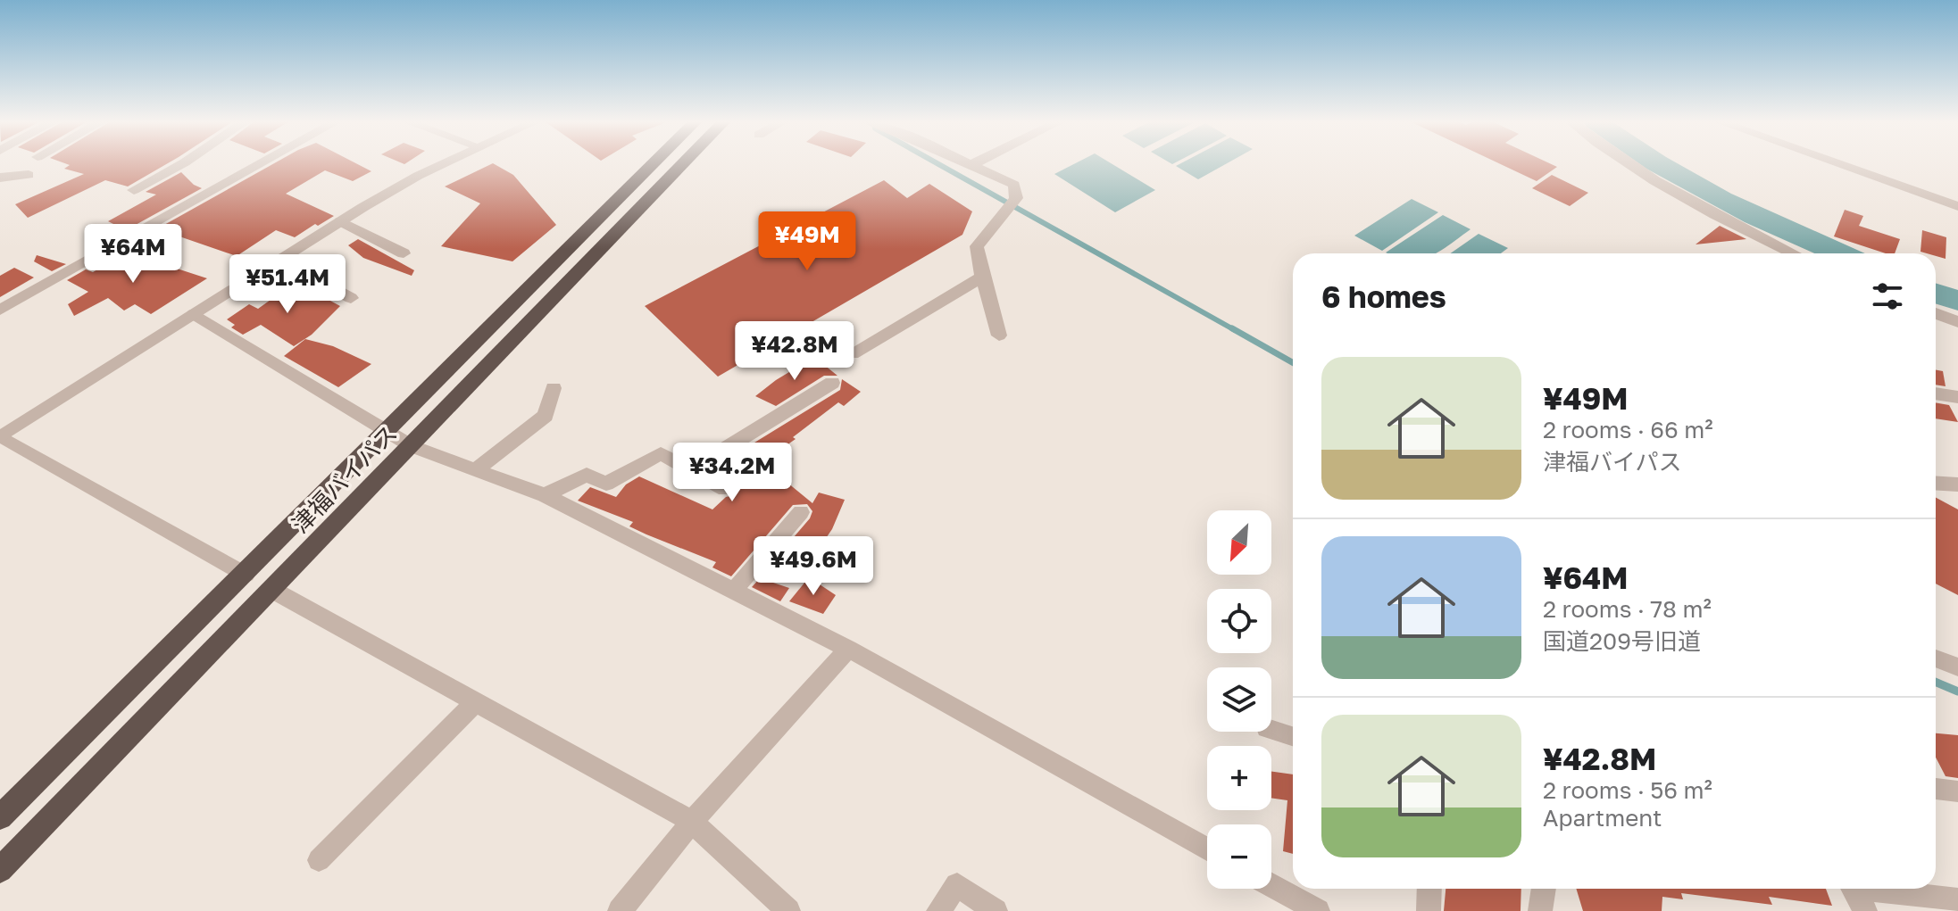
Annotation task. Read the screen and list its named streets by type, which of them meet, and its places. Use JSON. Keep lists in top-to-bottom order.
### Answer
{
  "streets": {
    "highway": ["津福バイパス"]
  },
  "north": "bottom left",
  "page": {
    "price": [
      "¥49M",
      "¥64M",
      "¥51.4M",
      "¥42.8M",
      "¥34.2M",
      "¥49.6M"
    ],
    "heading": "6 homes",
    "list": [
      {
        "name": "¥49M",
        "note": "2 rooms · 66 m² · 津福バイパス"
      },
      {
        "name": "¥64M",
        "note": "2 rooms · 78 m² · 国道209号旧道"
      },
      {
        "name": "¥42.8M",
        "note": "2 rooms · 56 m² · Apartment"
      }
    ],
    "map_buttons": ["+", "−"]
  }
}
